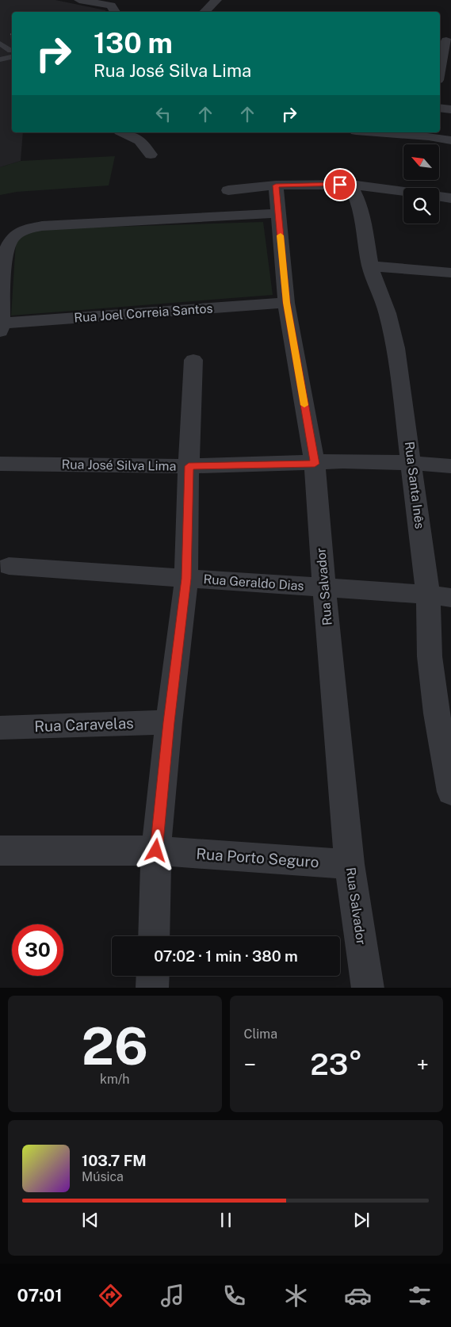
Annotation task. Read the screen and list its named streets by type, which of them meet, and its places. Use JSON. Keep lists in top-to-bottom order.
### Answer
{
  "streets": {
    "street": [
      "Rua Joel Correia Santos",
      "Rua José Silva Lima",
      "Rua Santa Inês",
      "Rua Geraldo Dias",
      "Rua Salvador",
      "Rua Caravelas",
      "Rua Porto Seguro"
    ]
  },
  "crossings": [
    ["Rua Joel Correia Santos", "Rua Salvador"],
    ["Rua José Silva Lima", "Rua Santa Inês"],
    ["Rua José Silva Lima", "Rua Salvador"],
    ["Rua Santa Inês", "Rua Geraldo Dias"],
    ["Rua Geraldo Dias", "Rua Salvador"],
    ["Rua Salvador", "Rua Porto Seguro"]
  ],
  "north": "top left",
  "page": {
    "turn": ["130 m", "Rua José Silva Lima"],
    "limit": "30",
    "trip": "07:02 · 1 min · 380 m",
    "tile": [
      ["26", "km/h"],
      "Clima"
    ],
    "heat": ["−", "23°", "+"],
    "song": ["103.7 FM", "Música"],
    "tabs": "07:01"
  }
}
